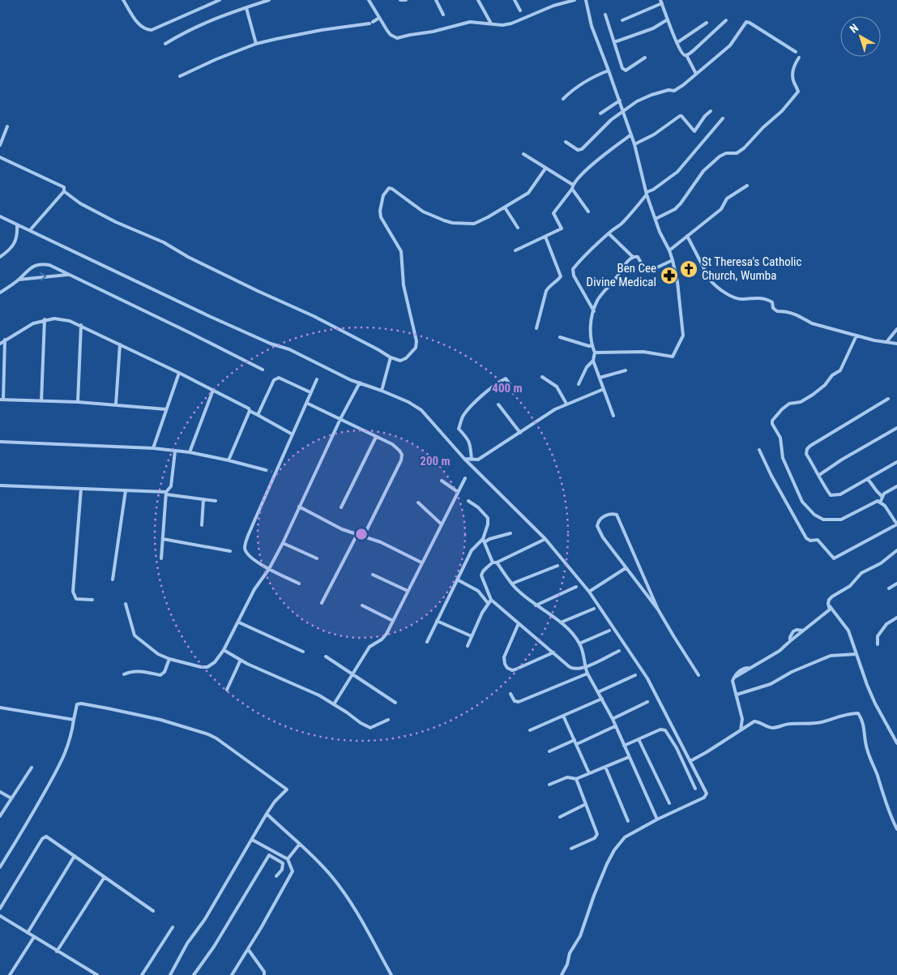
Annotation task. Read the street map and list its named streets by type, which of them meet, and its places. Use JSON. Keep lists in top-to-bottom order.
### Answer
{
  "places": {
    "church": ["St Theresa's Catholic Church, Wumba"],
    "pharmacy": ["Ben Cee Divine Medical"]
  },
  "north": "top left",
  "rings": ["400 m", "200 m"]
}
